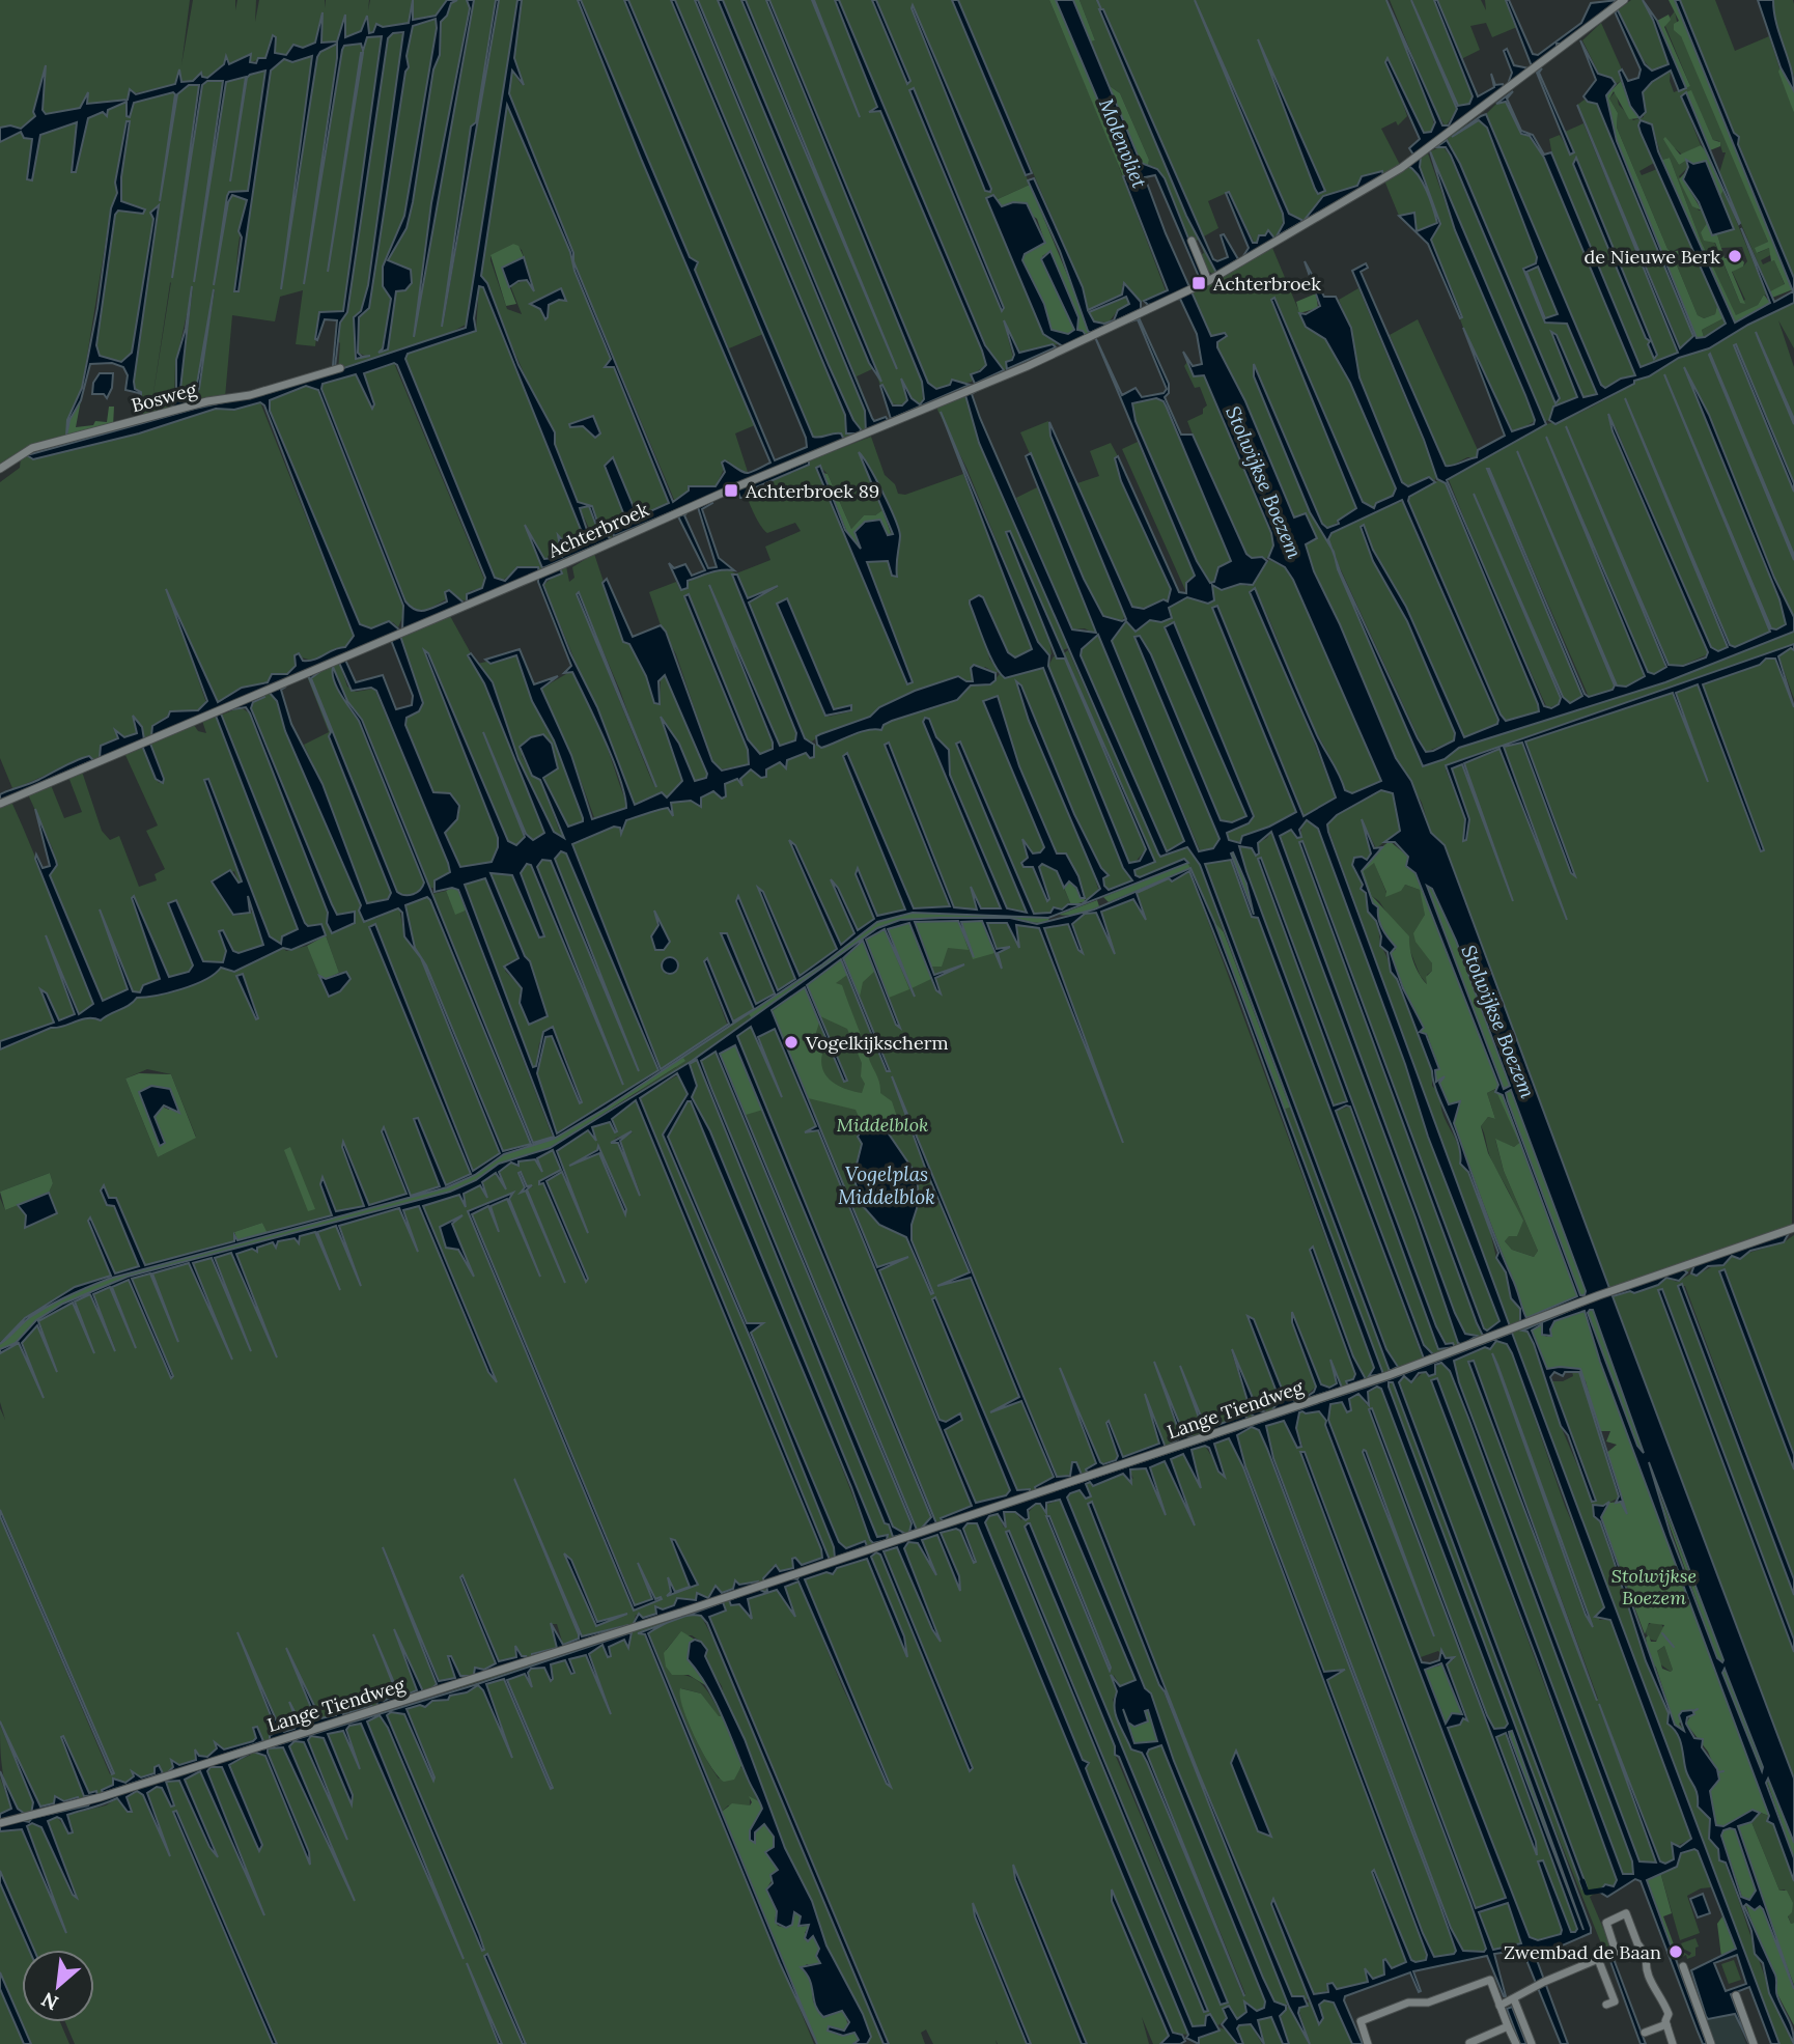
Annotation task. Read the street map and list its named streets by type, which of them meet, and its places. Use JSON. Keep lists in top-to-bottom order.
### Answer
{
  "streets": {
    "street": ["Bosweg", "Achterbroek", "Lange Tiendweg"]
  },
  "water": ["Molenvliet", "Stolwijkse Boezem", "Vogelplas Middelblok"],
  "parks": ["Middelblok", "Stolwijkse Boezem"],
  "places": {
    "other": ["de Nieuwe Berk", "Vogelkijkscherm", "Zwembad de Baan"],
    "transit": ["Achterbroek", "Achterbroek 89"]
  },
  "north": "bottom left"
}
